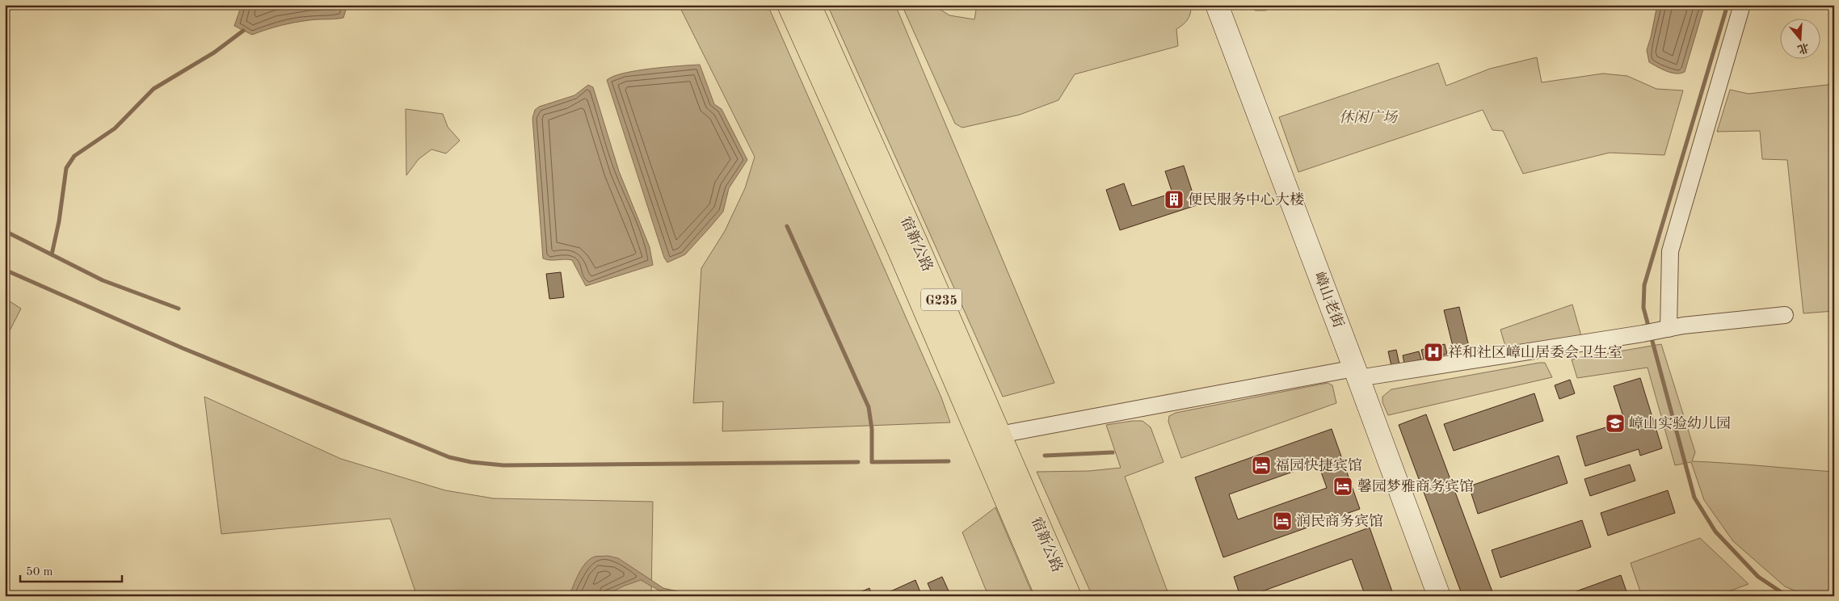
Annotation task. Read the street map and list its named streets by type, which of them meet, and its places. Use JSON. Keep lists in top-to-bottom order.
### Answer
{
  "streets": {
    "highway": ["宿新公路", "G235"],
    "street": ["嶂山老街"]
  },
  "parks": ["休闲广场"],
  "places": {
    "building": ["便民服务中心大楼"],
    "hospital": ["祥和社区嶂山居委会卫生室"],
    "school or university": ["嶂山实验幼儿园"],
    "hotel": ["福园快捷宾馆", "馨园梦雅商务宾馆", "润民商务宾馆"]
  },
  "scale_bar": "50 m",
  "north": "bottom"
}
